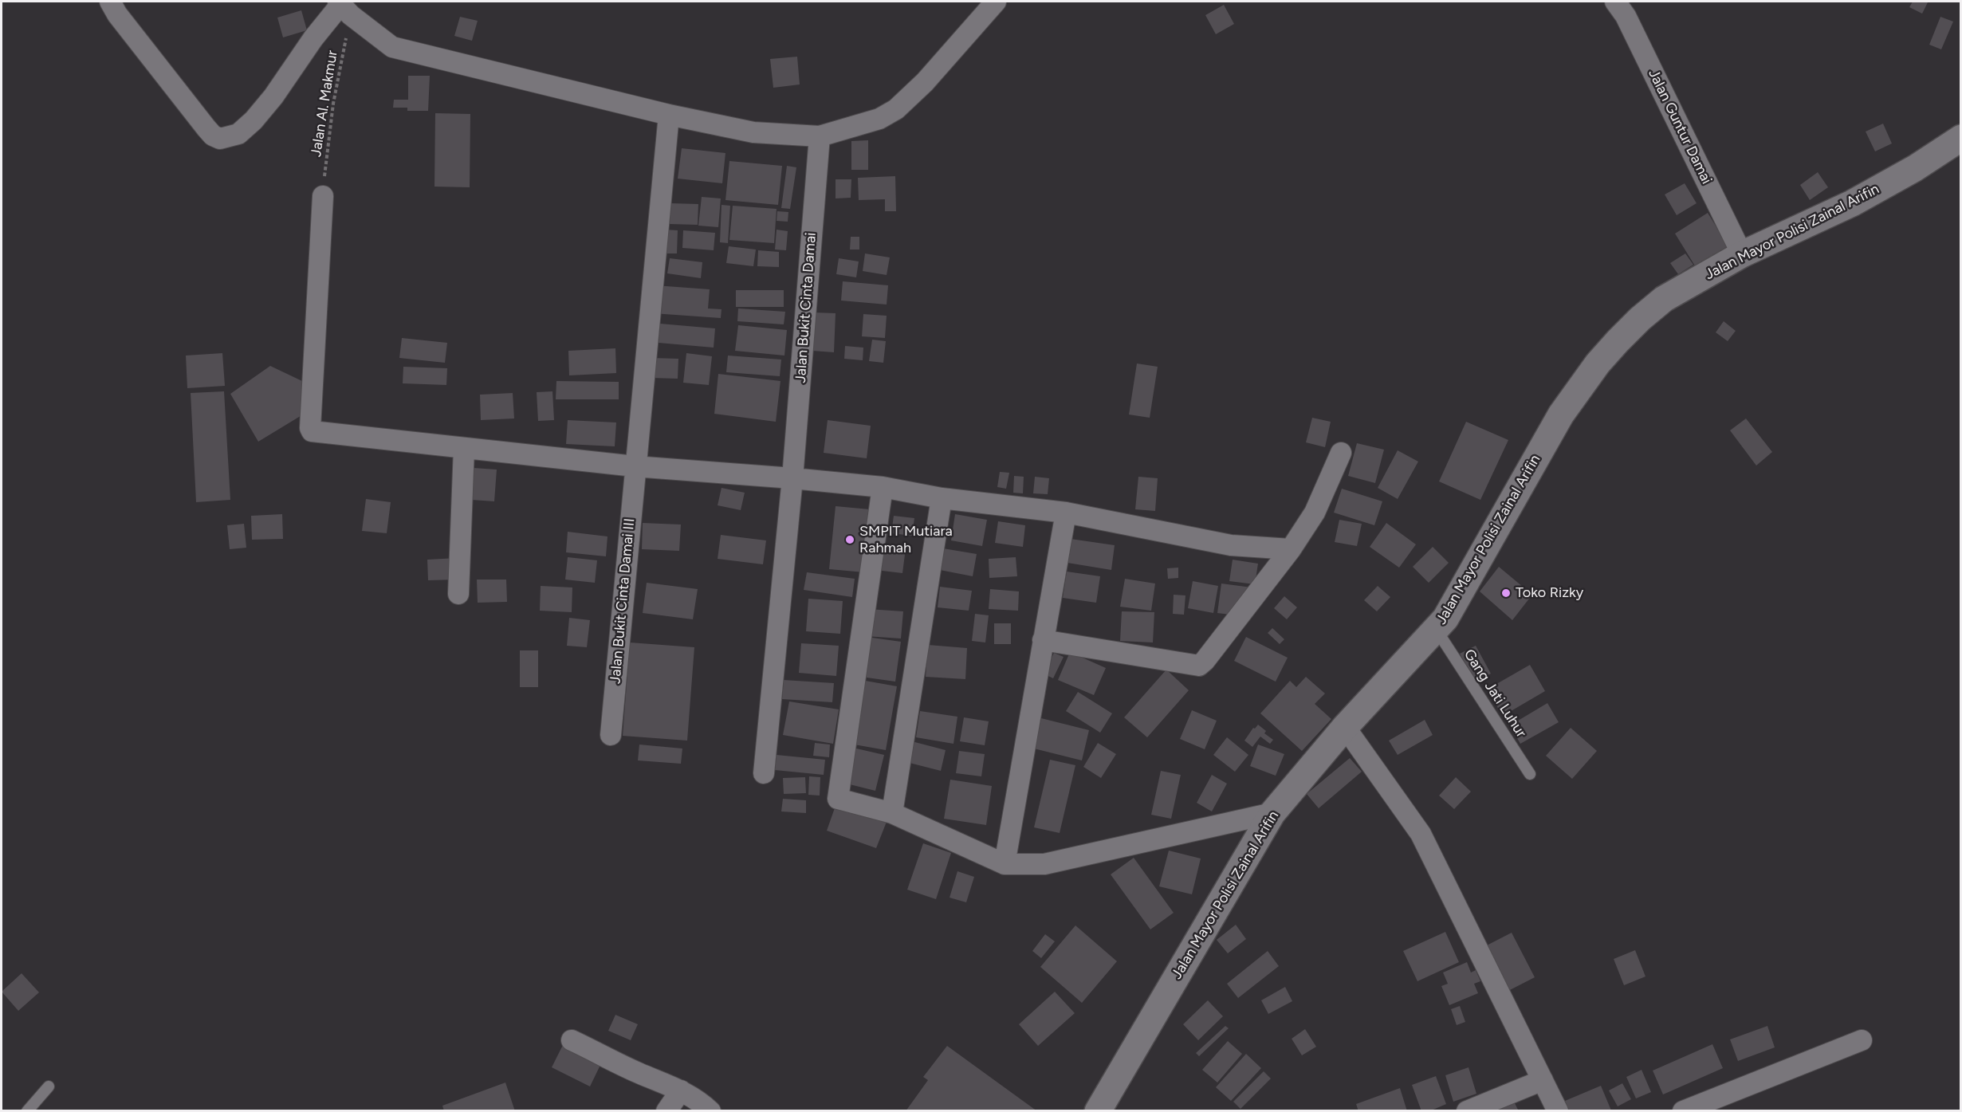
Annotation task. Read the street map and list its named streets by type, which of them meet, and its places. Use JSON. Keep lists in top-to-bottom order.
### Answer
{
  "streets": {
    "main road": ["Jalan Mayor Polisi Zainal Arifin"],
    "street": ["Jalan Guntur Damai", "Jalan Bukit Cinta Damai", "Jalan Bukit Cinta Damai III"],
    "lane": ["Gang Jati Luhur"],
    "path": ["Jalan Al. Makmur"]
  },
  "crossings": [
    ["Jalan Guntur Damai", "Jalan Mayor Polisi Zainal Arifin"],
    ["Jalan Mayor Polisi Zainal Arifin", "Gang Jati Luhur"]
  ],
  "places": ["SMPIT Mutiara Rahmah", "Toko Rizky"]
}
